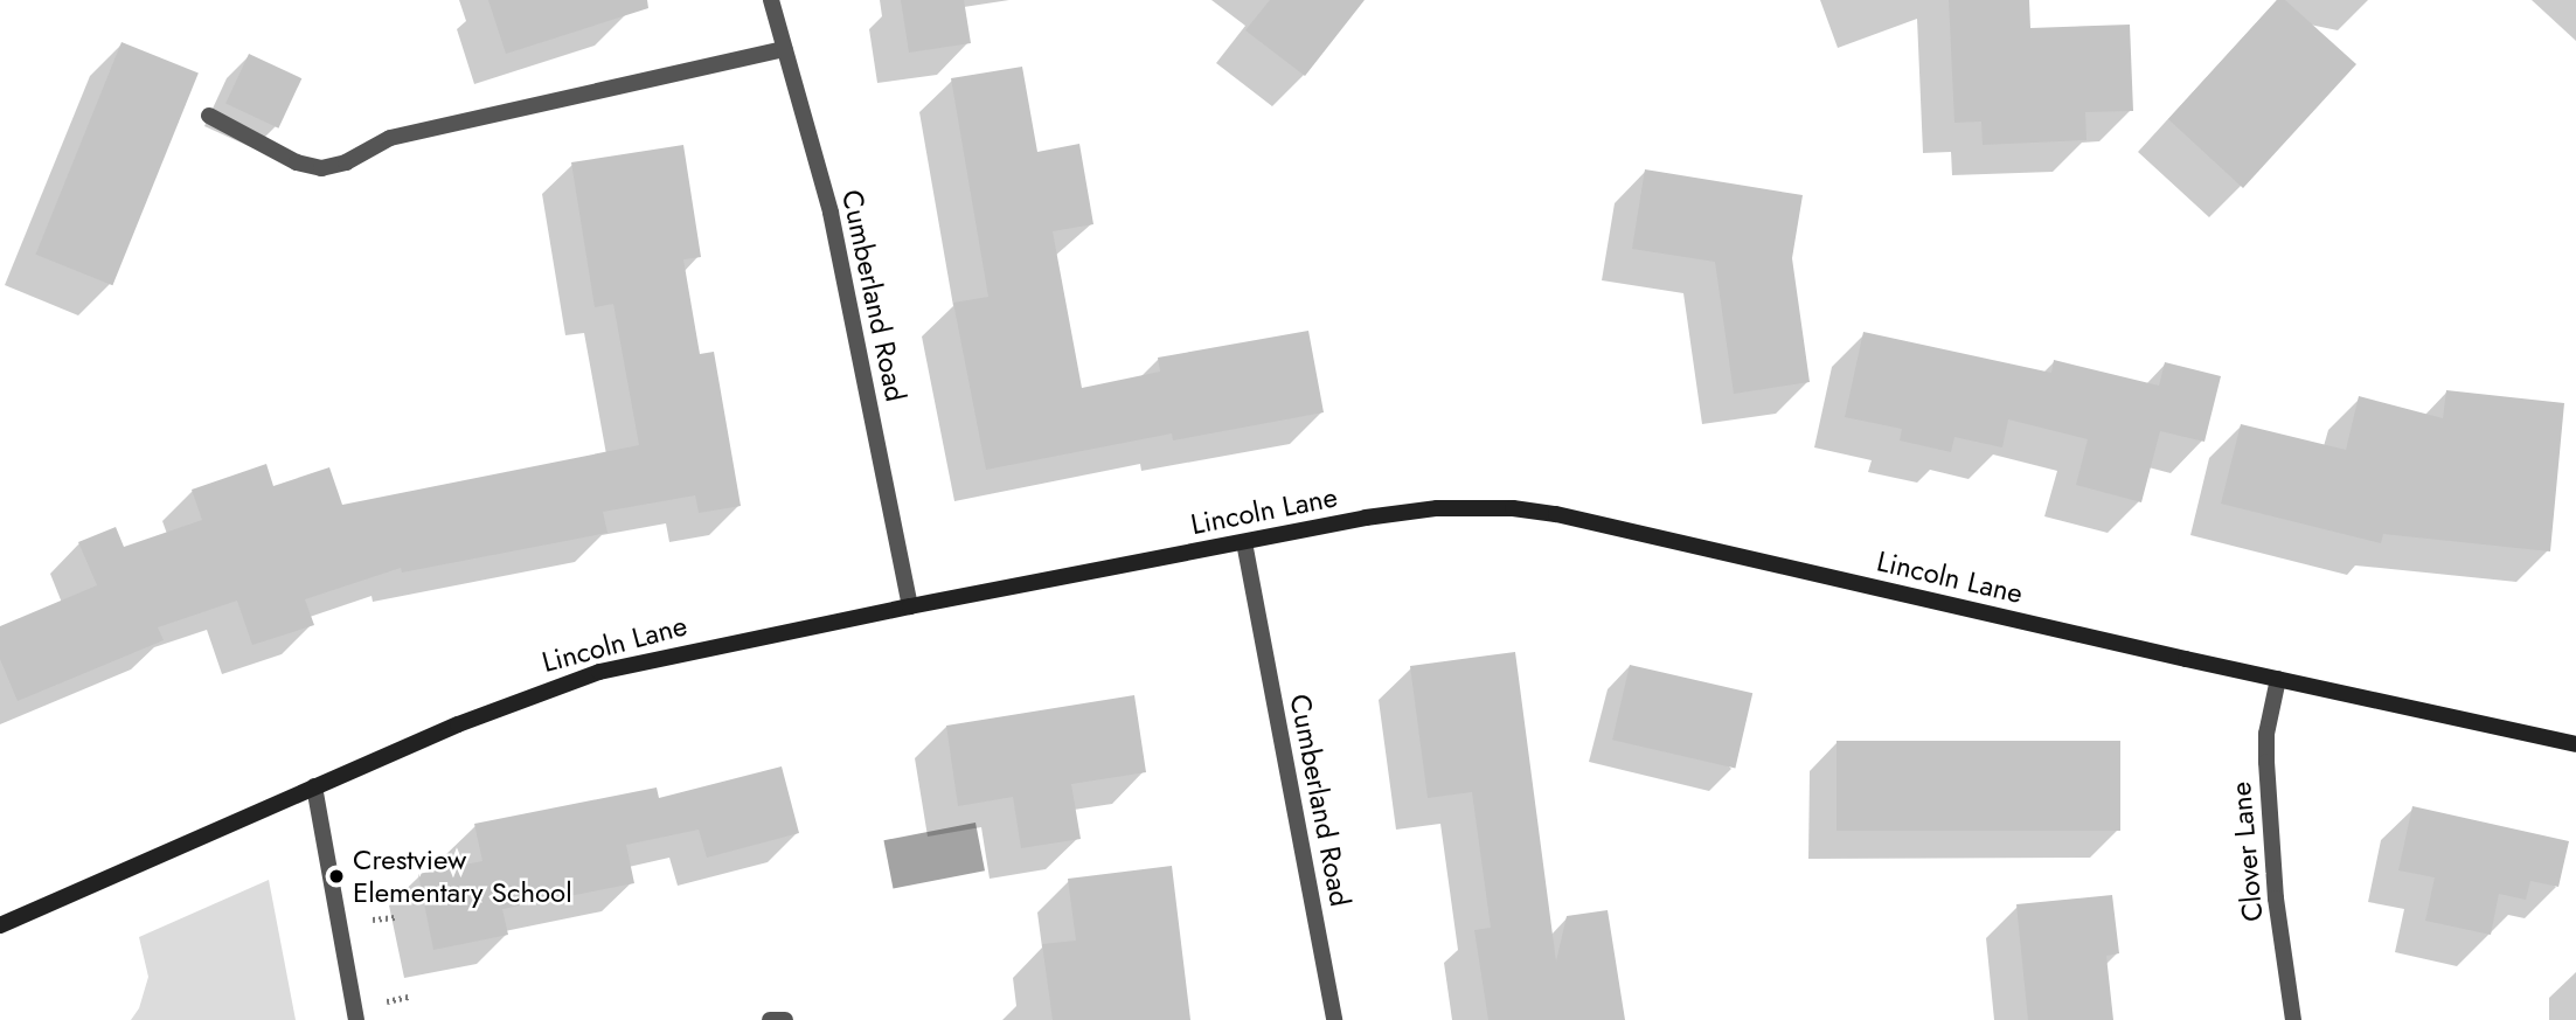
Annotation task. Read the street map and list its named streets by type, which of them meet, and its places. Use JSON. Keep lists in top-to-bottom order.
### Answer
{
  "streets": {
    "street": ["Cumberland Road", "Lincoln Lane", "Clover Lane"]
  },
  "crossings": [
    ["Cumberland Road", "Lincoln Lane"],
    ["Lincoln Lane", "Clover Lane"]
  ],
  "places": ["Crestview Elementary School"]
}
